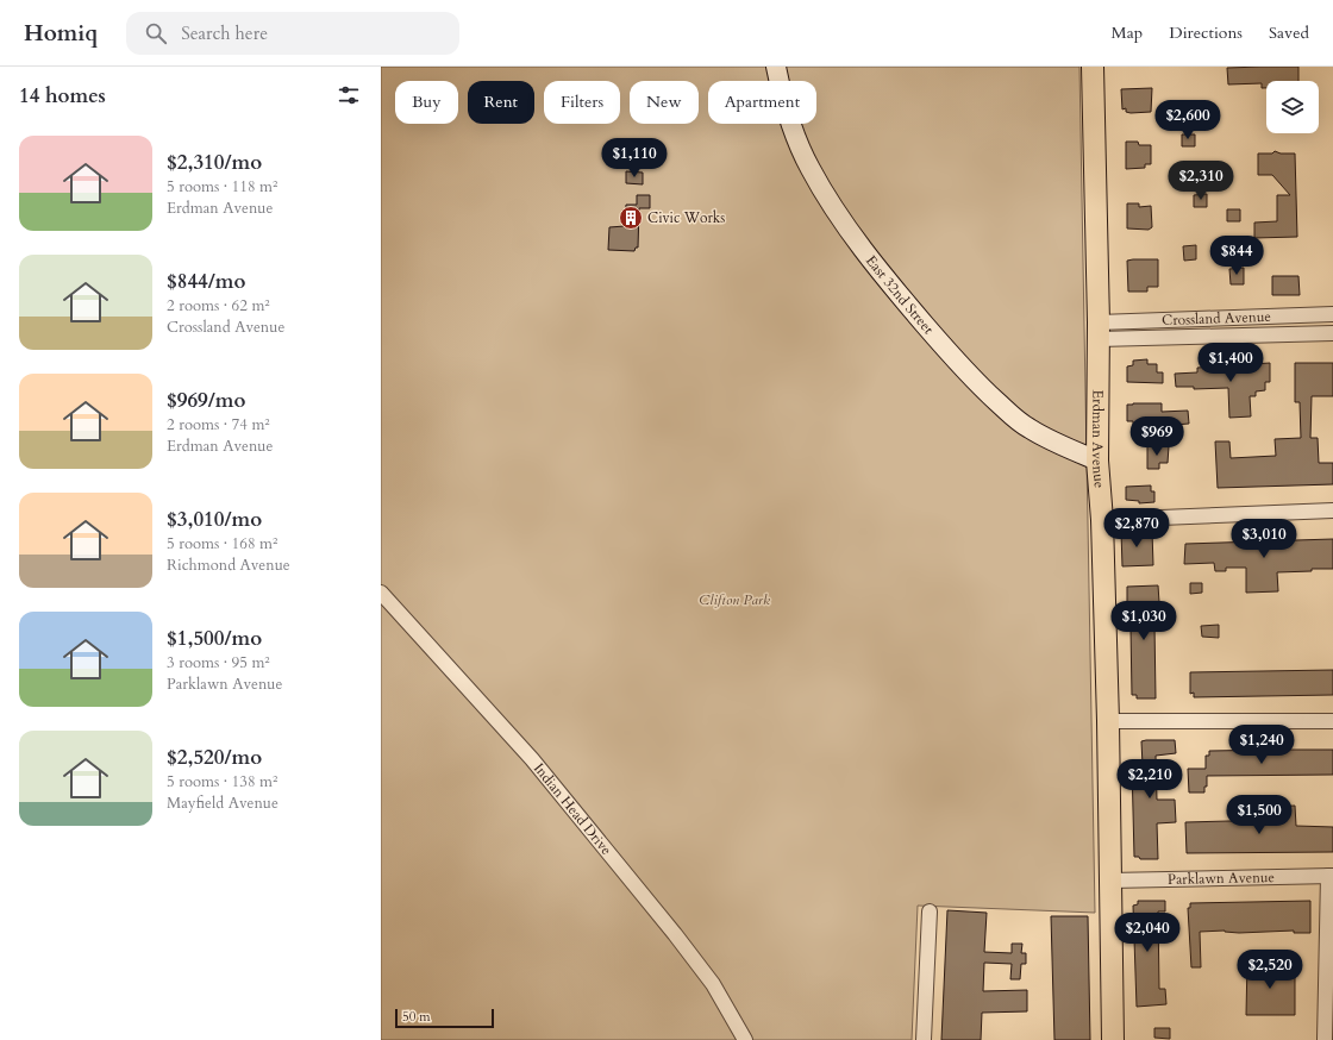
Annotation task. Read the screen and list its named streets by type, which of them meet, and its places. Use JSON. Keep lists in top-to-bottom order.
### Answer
{
  "streets": {
    "main road": ["Erdman Avenue"],
    "street": [
      "East 32nd Street",
      "Crossland Avenue",
      "Indian Head Drive",
      "Parklawn Avenue"
    ]
  },
  "crossings": [
    ["East 32nd Street", "Erdman Avenue"],
    ["Crossland Avenue", "Erdman Avenue"],
    ["Erdman Avenue", "Parklawn Avenue"]
  ],
  "parks": ["Clifton Park"],
  "places": {
    "building": ["Civic Works"]
  },
  "scale_bar": "50 m",
  "page": {
    "header": "Homiq",
    "search": "Search here",
    "nav": ["Map", "Directions", "Saved"],
    "heading": "14 homes",
    "chip": [
      "Buy",
      "Rent",
      "Filters",
      "New",
      "Apartment"
    ],
    "price": [
      "$2,600",
      "$1,110",
      "$2,310",
      "$844",
      "$1,400",
      "$969",
      "$2,870",
      "$3,010",
      "$1,030",
      "$1,240",
      "$2,210",
      "$1,500",
      "$2,040",
      "$2,520"
    ],
    "list": [
      {
        "name": "$2,310/mo",
        "note": "5 rooms · 118 m² · Erdman Avenue"
      },
      {
        "name": "$844/mo",
        "note": "2 rooms · 62 m² · Crossland Avenue"
      },
      {
        "name": "$969/mo",
        "note": "2 rooms · 74 m² · Erdman Avenue"
      },
      {
        "name": "$3,010/mo",
        "note": "5 rooms · 168 m² · Richmond Avenue"
      },
      {
        "name": "$1,500/mo",
        "note": "3 rooms · 95 m² · Parklawn Avenue"
      },
      {
        "name": "$2,520/mo",
        "note": "5 rooms · 138 m² · Mayfield Avenue"
      }
    ],
    "scale": "50 m"
  }
}
